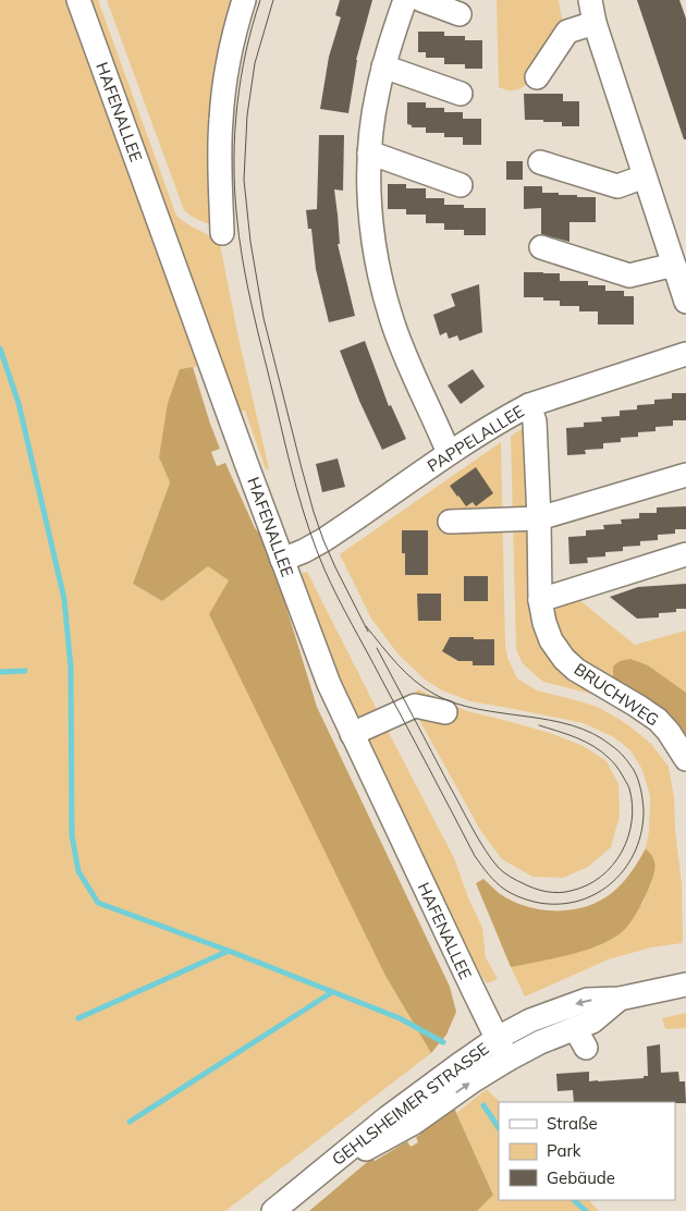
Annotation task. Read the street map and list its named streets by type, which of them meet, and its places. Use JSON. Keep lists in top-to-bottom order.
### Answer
{
  "streets": {
    "street": [
      "HAFENALLEE",
      "PAPPELALLEE",
      "BRUCHWEG",
      "GEHLSHEIMER STRASSE"
    ]
  },
  "crossings": [
    ["HAFENALLEE", "PAPPELALLEE"],
    ["HAFENALLEE", "GEHLSHEIMER STRASSE"],
    ["PAPPELALLEE", "BRUCHWEG"]
  ],
  "legend": ["Straße", "Park", "Gebäude"]
}
